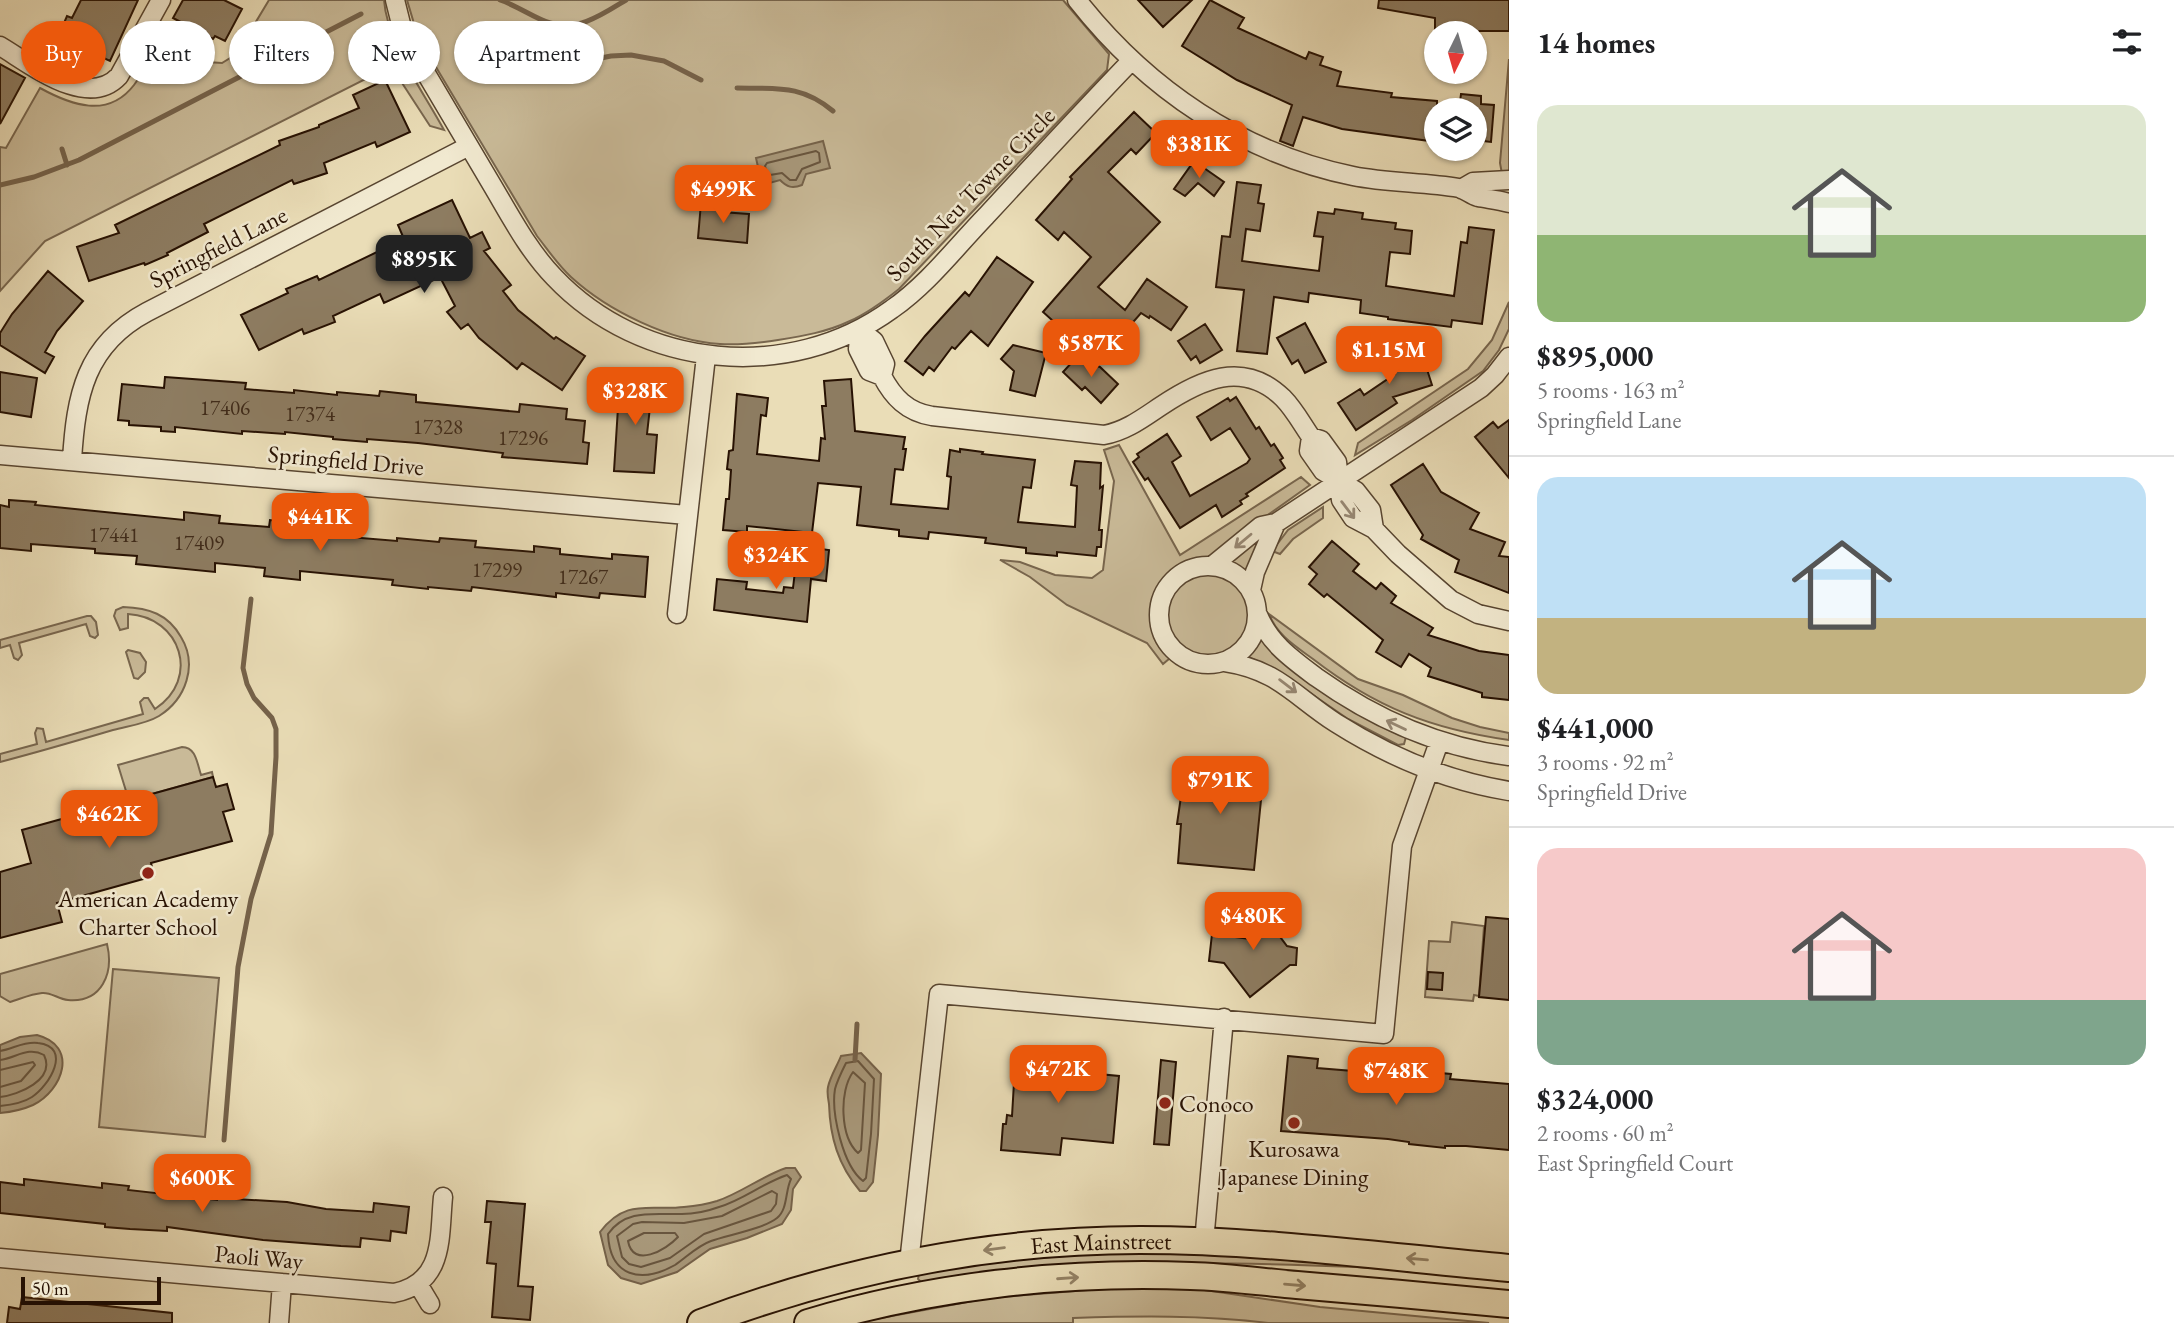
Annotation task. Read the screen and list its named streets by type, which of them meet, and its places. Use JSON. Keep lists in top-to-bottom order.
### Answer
{
  "streets": {
    "main road": ["East Mainstreet"],
    "street": [
      "South Neu Towne Circle",
      "Springfield Lane",
      "Springfield Drive",
      "Paoli Way"
    ]
  },
  "crossings": [
    ["South Neu Towne Circle", "Springfield Lane"],
    ["Springfield Lane", "Springfield Drive"]
  ],
  "places": ["American Academy Charter School", "Conoco", "Kurosawa Japanese Dining"],
  "house_numbers": [
    "17406",
    "17374",
    "17328",
    "17296",
    "17441",
    "17409",
    "17299",
    "17267"
  ],
  "scale_bar": "50 m",
  "north": "bottom",
  "page": {
    "heading": "14 homes",
    "chip": [
      "Buy",
      "Rent",
      "Filters",
      "New",
      "Apartment"
    ],
    "list": [
      {
        "name": "$895,000",
        "note": "5 rooms · 163 m² · Springfield Lane"
      },
      {
        "name": "$441,000",
        "note": "3 rooms · 92 m² · Springfield Drive"
      },
      {
        "name": "$324,000",
        "note": "2 rooms · 60 m² · East Springfield Court"
      }
    ],
    "price": [
      "$381K",
      "$499K",
      "$895K",
      "$587K",
      "$1.15M",
      "$328K",
      "$441K",
      "$324K",
      "$791K",
      "$462K",
      "$480K",
      "$472K",
      "$748K",
      "$600K"
    ],
    "scale": "50 m"
  }
}
